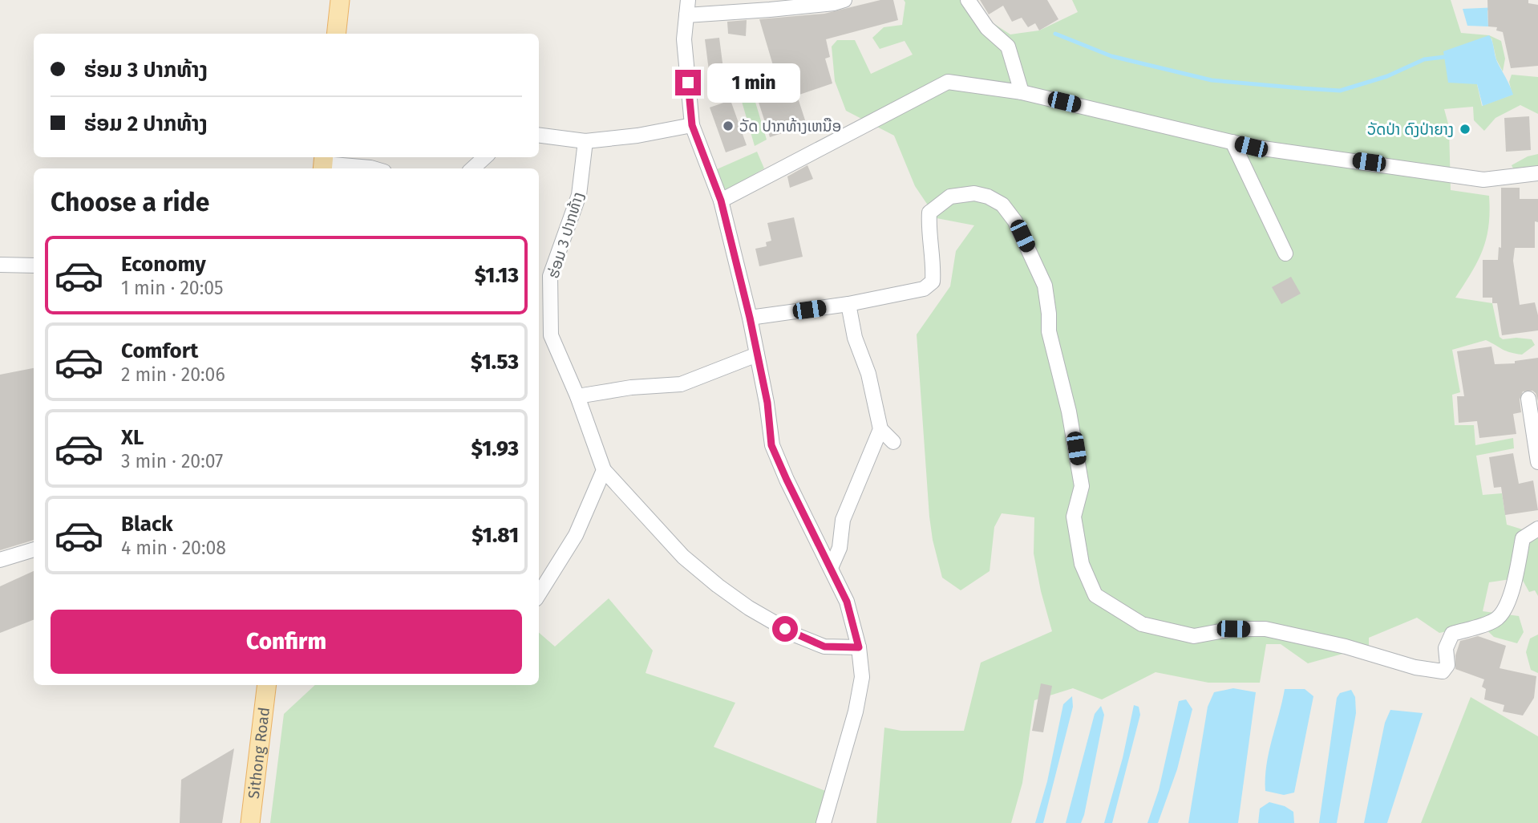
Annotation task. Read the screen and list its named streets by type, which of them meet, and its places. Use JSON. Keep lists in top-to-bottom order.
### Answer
{
  "streets": {
    "main road": ["Sithong Road"],
    "street": ["ຮ່ອມ 3 ປາກທ້າງ"]
  },
  "places": ["ວັດ ປາກທ້າງເຫນືອ", "ວັດປ່າ ດົງປ່າຍາງ"],
  "page": {
    "banner": ["ຮ່ອມ 3 ປາກທ້າງ", "ຮ່ອມ 2 ປາກທ້າງ"],
    "bubble": "1 min",
    "heading": "Choose a ride",
    "list": [
      {
        "name": "Economy",
        "note": "1 min · 20:05",
        "value": "$1.13"
      },
      {
        "name": "Comfort",
        "note": "2 min · 20:06",
        "value": "$1.53"
      },
      {
        "name": "XL",
        "note": "3 min · 20:07",
        "value": "$1.93"
      },
      {
        "name": "Black",
        "note": "4 min · 20:08",
        "value": "$1.81"
      }
    ],
    "buttons": "Confirm"
  }
}
